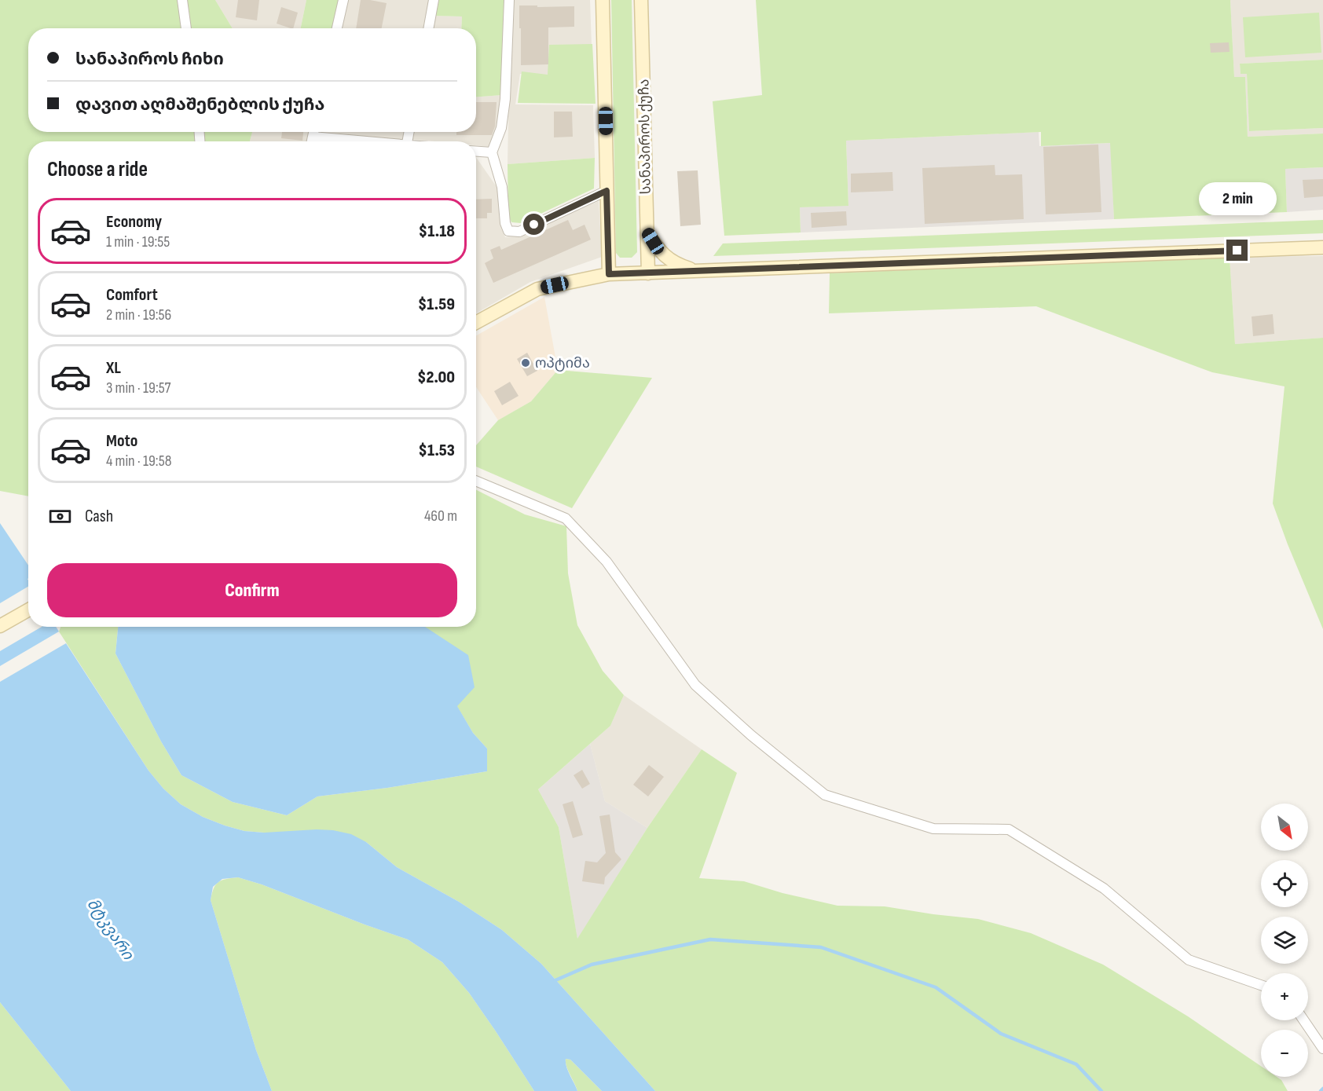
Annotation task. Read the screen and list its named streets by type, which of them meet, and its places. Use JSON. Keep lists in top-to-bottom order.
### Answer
{
  "streets": {
    "main road": ["სანაპიროს ქუჩა"]
  },
  "water": ["მტკვარი"],
  "places": ["ოპტიმა"],
  "north": "bottom right",
  "page": {
    "banner": ["სანაპიროს ჩიხი", "დავით აღმაშენებლის ქუჩა"],
    "heading": "Choose a ride",
    "bubble": "2 min",
    "list": [
      {
        "name": "Economy",
        "note": "1 min · 19:55",
        "value": "$1.18"
      },
      {
        "name": "Comfort",
        "note": "2 min · 19:56",
        "value": "$1.59"
      },
      {
        "name": "XL",
        "note": "3 min · 19:57",
        "value": "$2.00"
      },
      {
        "name": "Moto",
        "note": "4 min · 19:58",
        "value": "$1.53"
      }
    ],
    "pay": ["Cash", "460 m"],
    "buttons": "Confirm",
    "map_buttons": ["+", "−"]
  }
}
